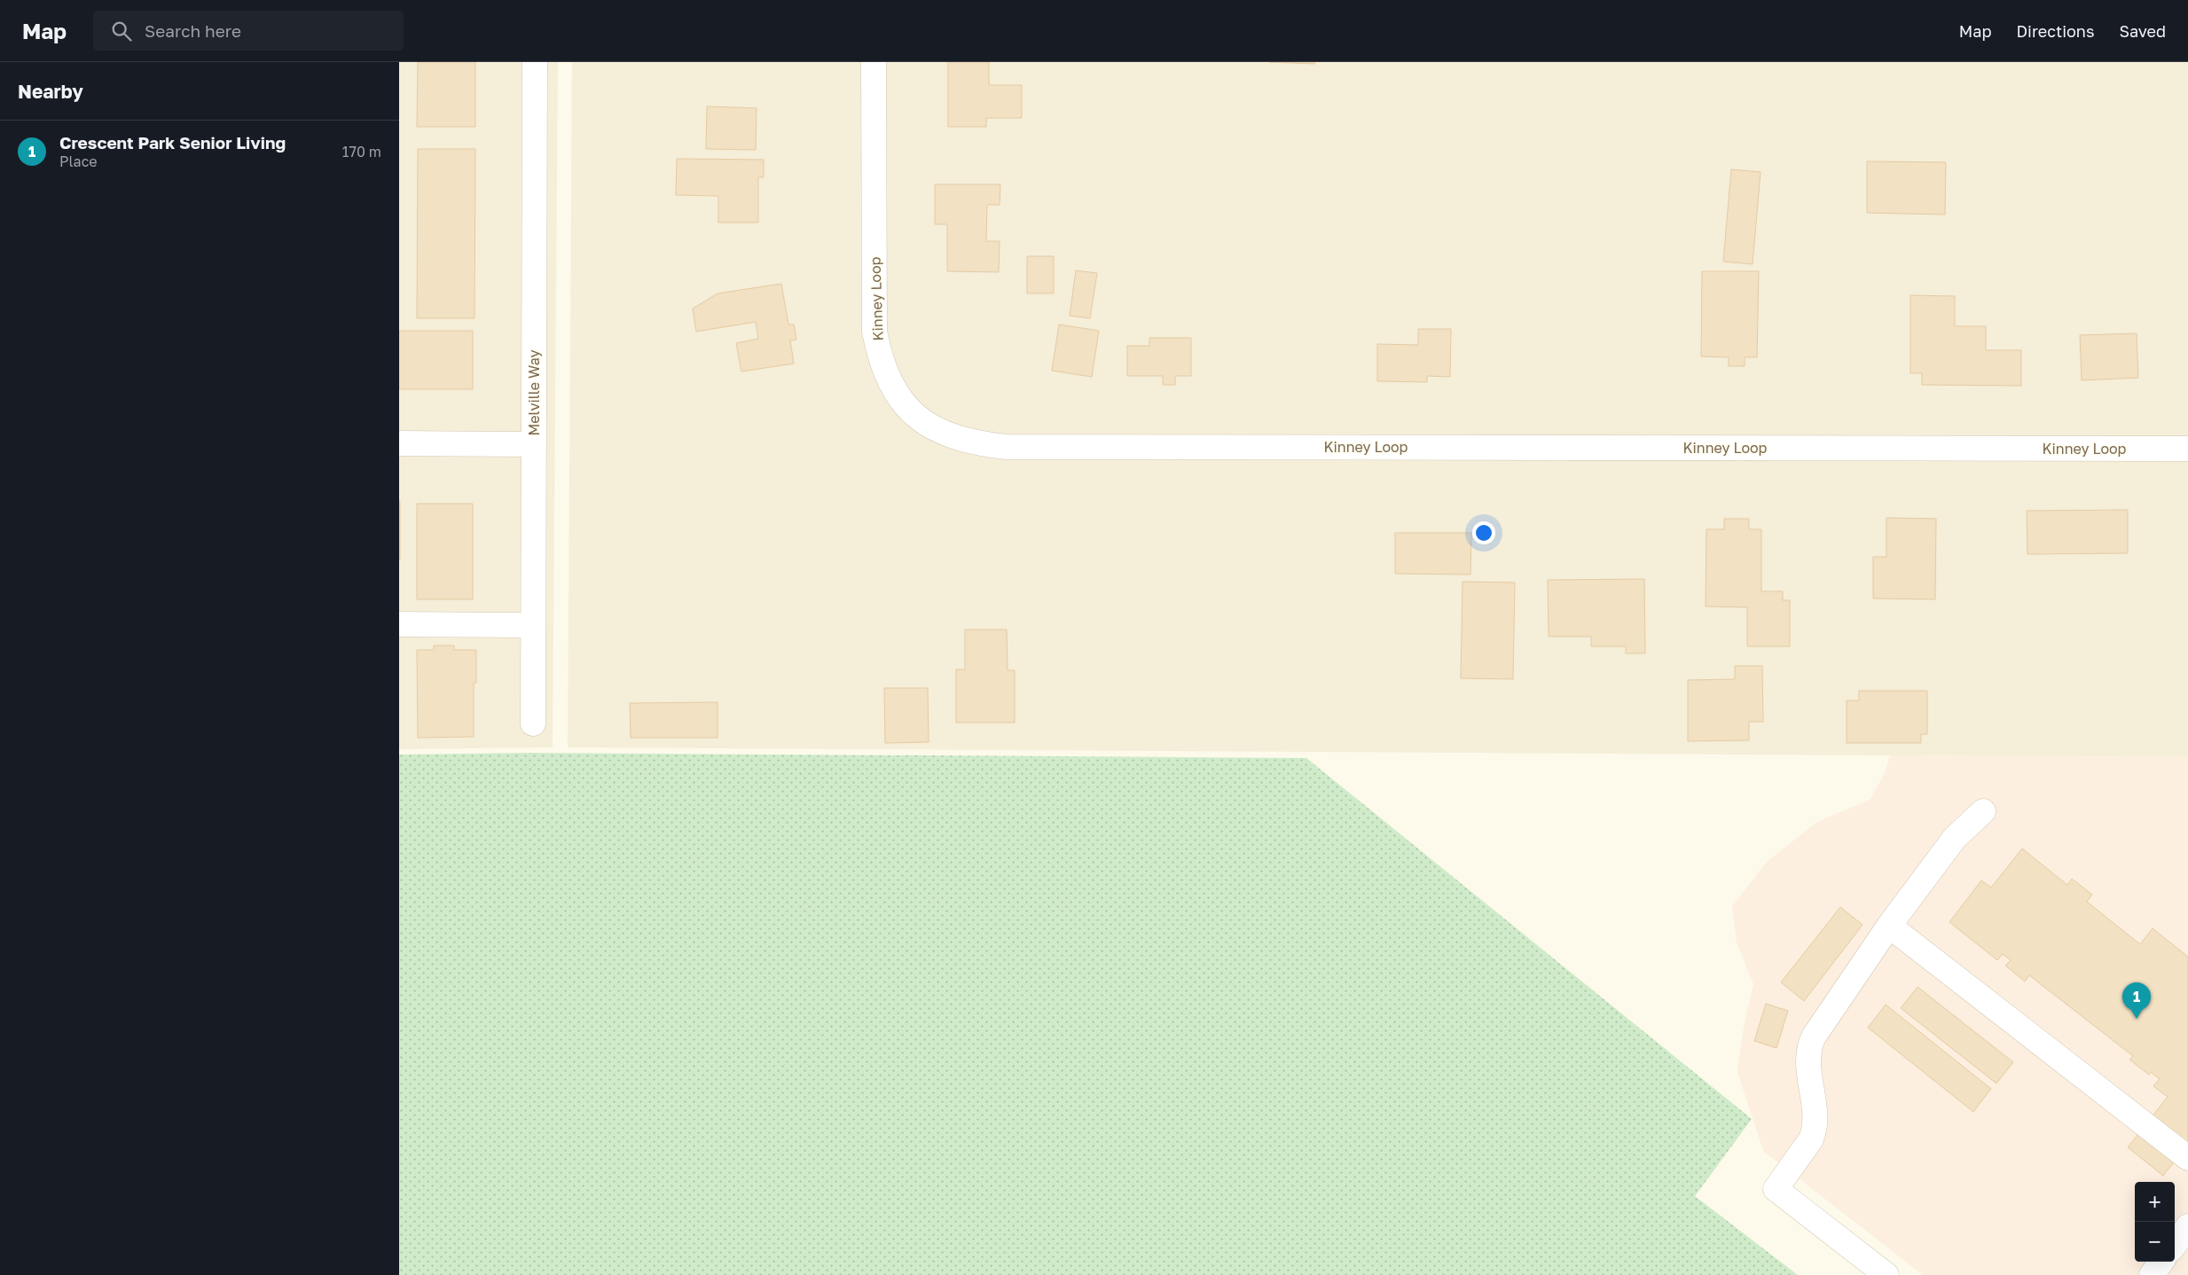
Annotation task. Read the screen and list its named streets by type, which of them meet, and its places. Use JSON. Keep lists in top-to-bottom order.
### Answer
{
  "streets": {
    "street": ["Kinney Loop", "Melville Way"]
  },
  "page": {
    "header": "Map",
    "search": "Search here",
    "nav": ["Map", "Directions", "Saved"],
    "heading": "Nearby",
    "list": [
      {
        "mark": "1",
        "name": "Crescent Park Senior Living",
        "note": "Place",
        "value": "170 m"
      }
    ],
    "pins": "1",
    "map_buttons": ["+", "−"]
  }
}
